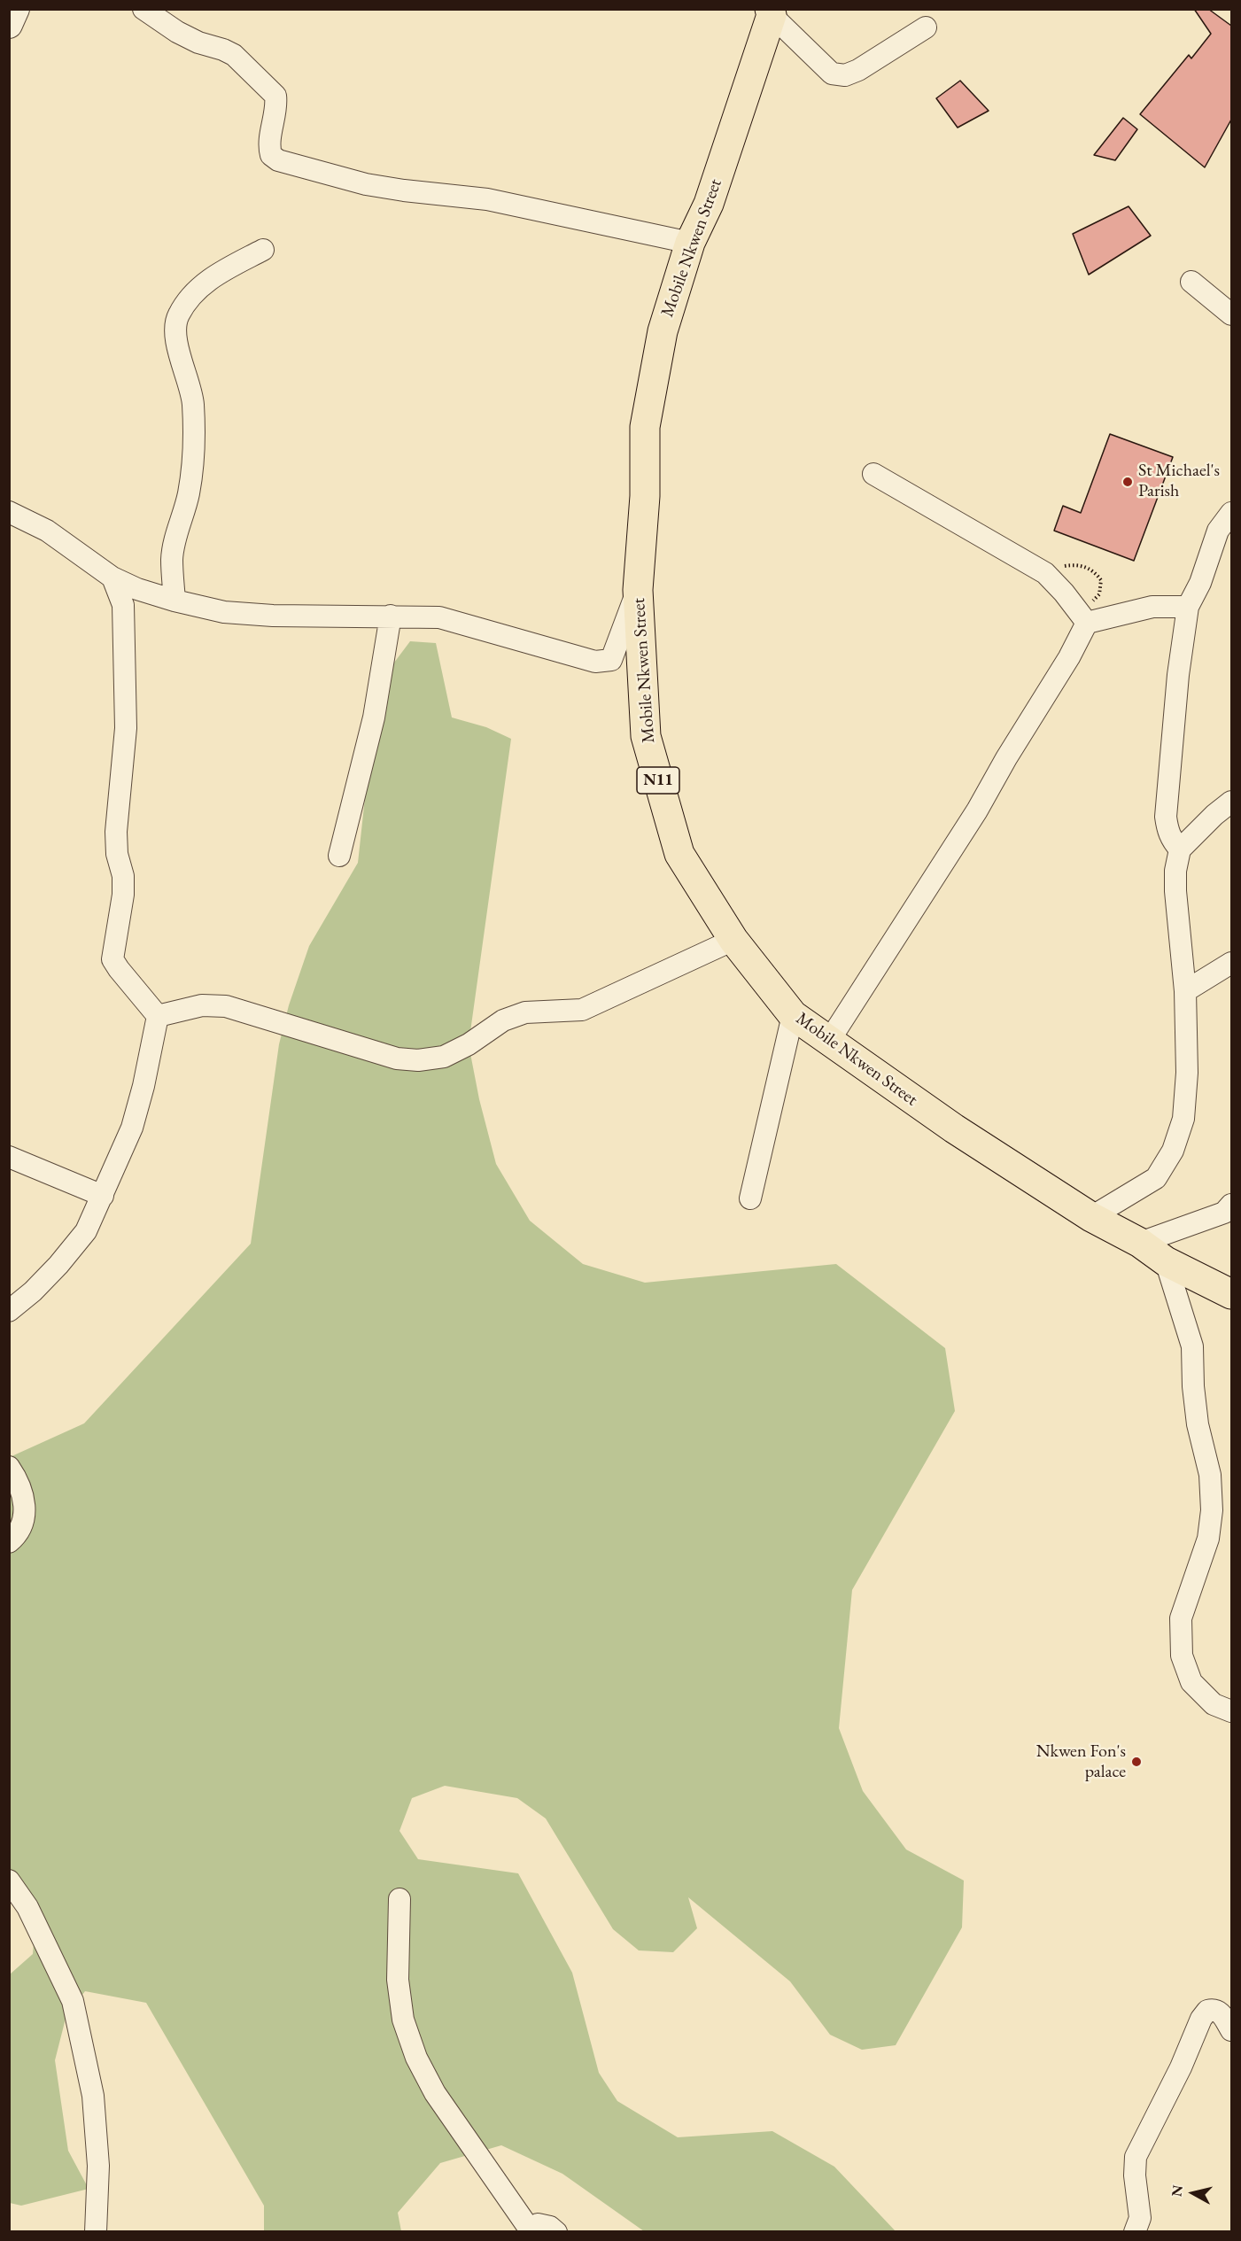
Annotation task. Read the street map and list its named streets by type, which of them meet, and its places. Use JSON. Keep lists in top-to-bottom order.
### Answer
{
  "streets": {
    "highway": ["Mobile Nkwen Street", "N11"]
  },
  "places": ["St Michael's Parish", "Nkwen Fon's palace"],
  "north": "left"
}
